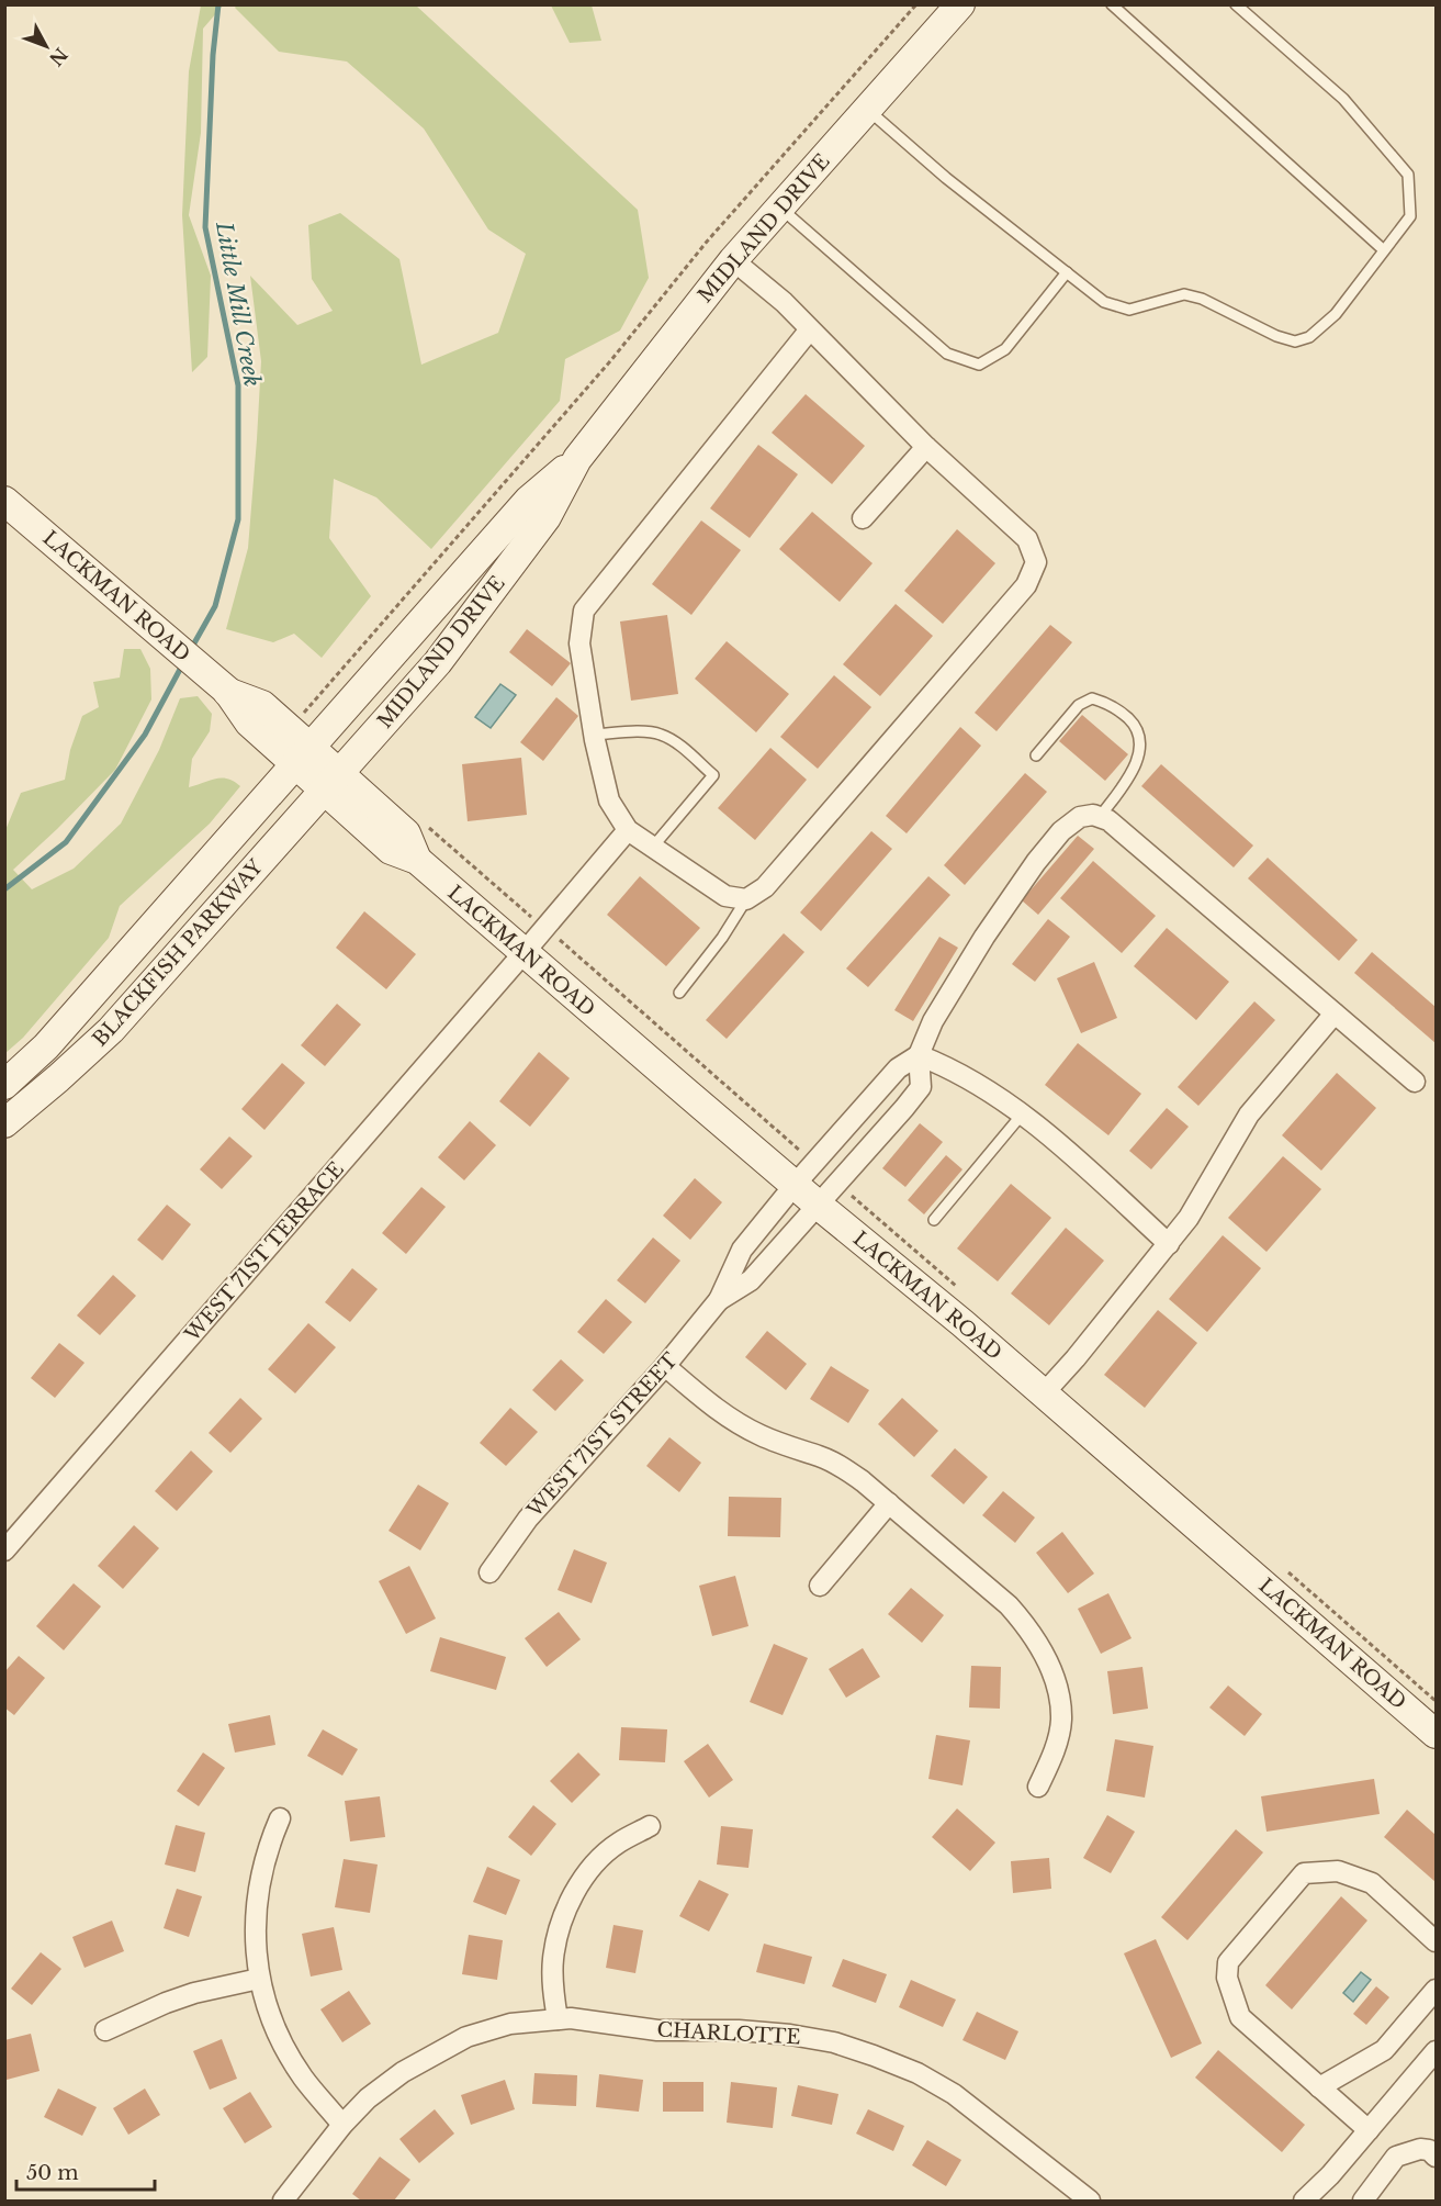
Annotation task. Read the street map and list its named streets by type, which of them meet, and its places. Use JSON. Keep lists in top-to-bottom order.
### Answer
{
  "streets": {
    "main road": ["MIDLAND DRIVE", "LACKMAN ROAD", "BLACKFISH PARKWAY"],
    "street": ["WEST 71ST TERRACE", "WEST 71ST STREET", "CHARLOTTE"]
  },
  "crossings": [
    ["MIDLAND DRIVE", "LACKMAN ROAD"],
    ["MIDLAND DRIVE", "BLACKFISH PARKWAY"],
    ["LACKMAN ROAD", "BLACKFISH PARKWAY"],
    ["LACKMAN ROAD", "WEST 71ST TERRACE"],
    ["LACKMAN ROAD", "WEST 71ST STREET"]
  ],
  "water": ["Little Mill Creek"],
  "scale_bar": "50 m",
  "north": "bottom right"
}
